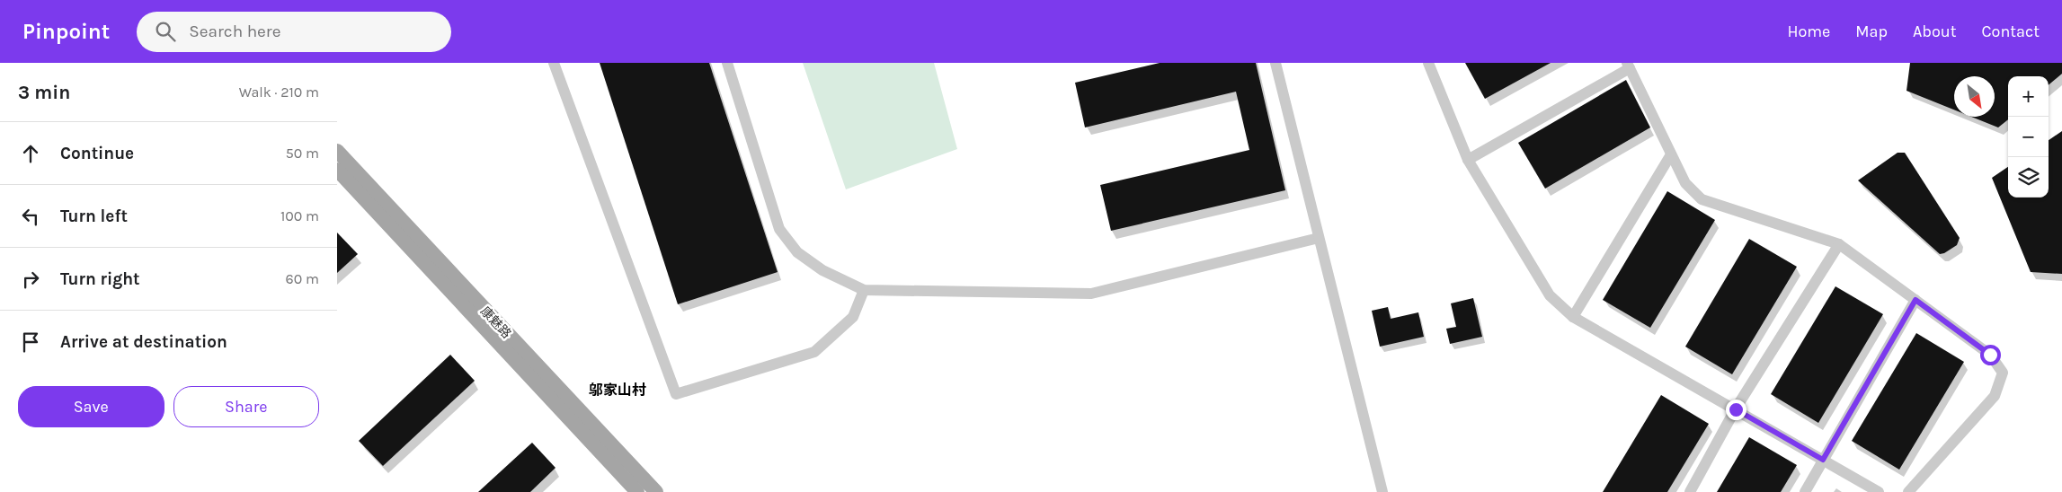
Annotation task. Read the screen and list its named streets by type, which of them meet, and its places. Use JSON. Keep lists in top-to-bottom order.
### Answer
{
  "streets": {
    "main road": ["康魅路"]
  },
  "districts": ["邬家山村"],
  "north": "bottom right",
  "page": {
    "header": "Pinpoint",
    "search": "Search here",
    "nav": [
      "Home",
      "Map",
      "About",
      "Contact"
    ],
    "heading": ["3 min", "Walk · 210 m"],
    "map_buttons": ["+", "−"],
    "list": [
      ["Continue", "50 m"],
      ["Turn left", "100 m"],
      ["Turn right", "60 m"],
      "Arrive at destination"
    ],
    "buttons": ["Save", "Share"]
  }
}
